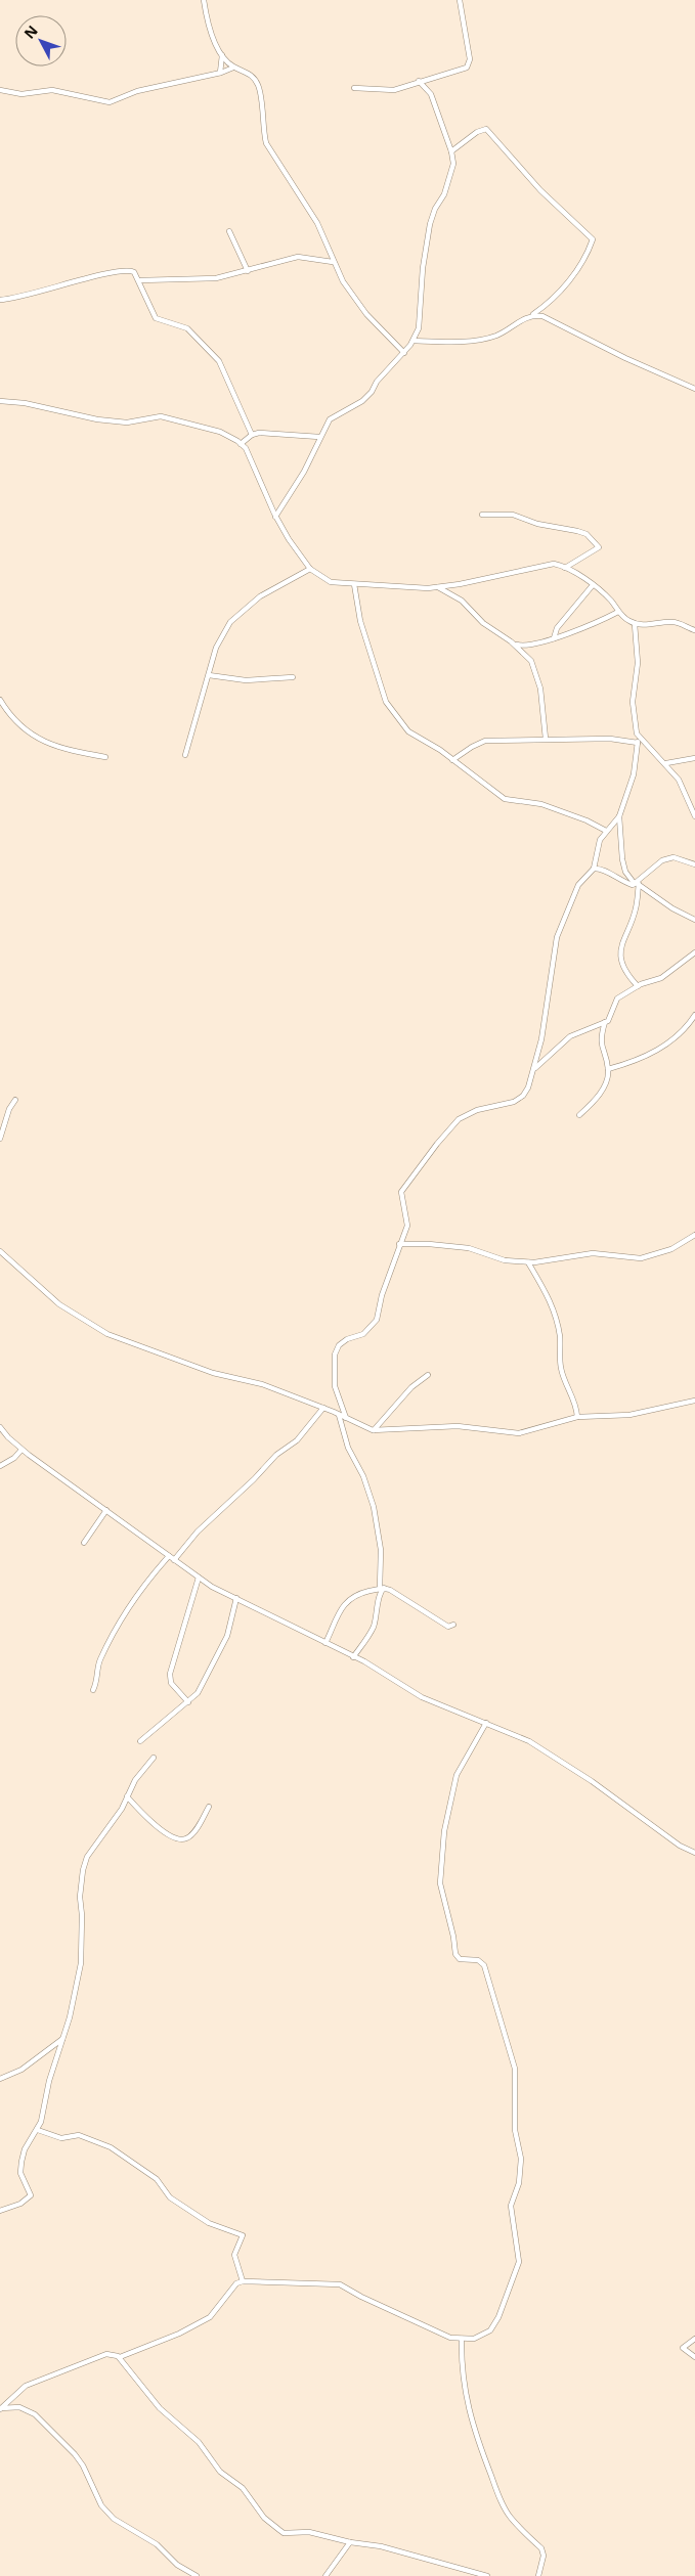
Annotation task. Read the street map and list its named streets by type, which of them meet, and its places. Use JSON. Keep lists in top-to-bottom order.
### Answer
{
  "north": "top left"
}
